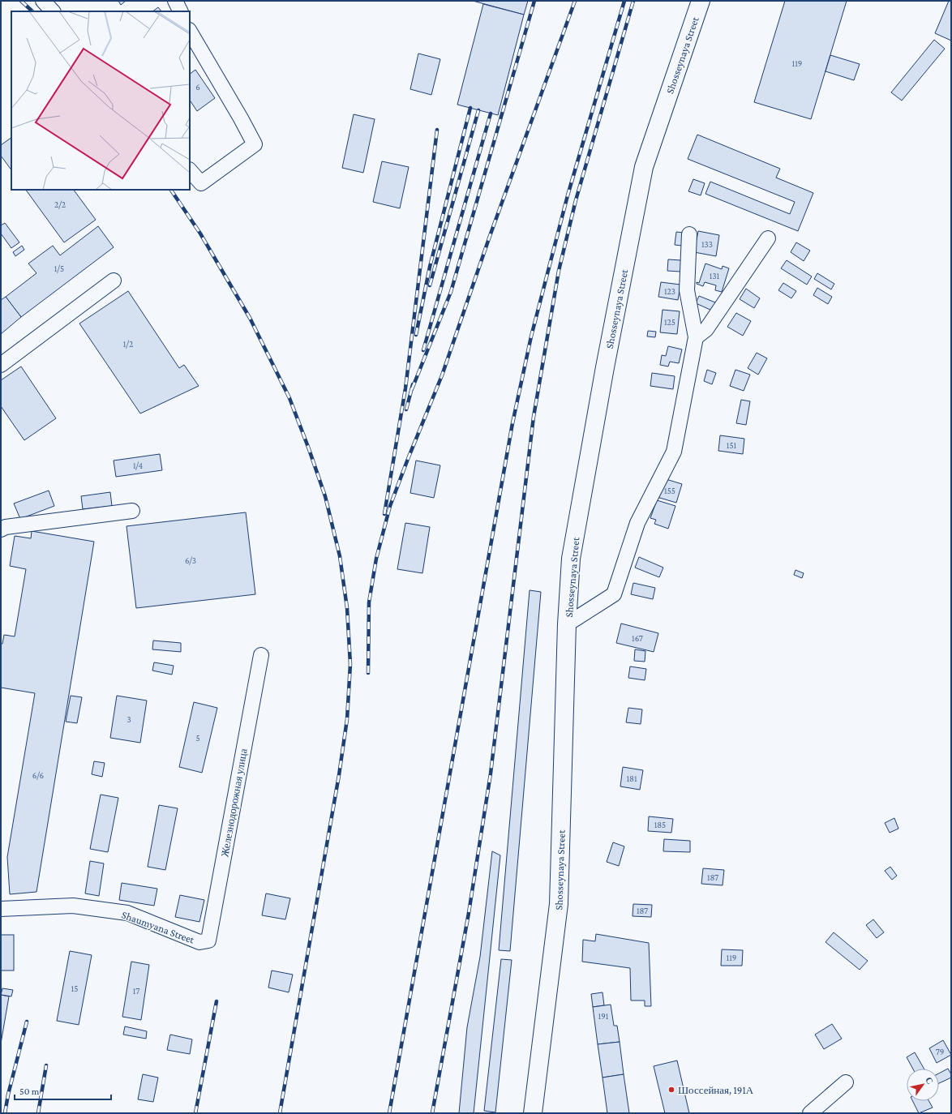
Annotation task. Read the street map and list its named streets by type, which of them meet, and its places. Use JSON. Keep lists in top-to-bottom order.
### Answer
{
  "streets": {
    "main road": ["Shosseynaya Street"],
    "street": ["Железнодорожная улица", "Shaumyana Street"]
  },
  "crossings": [
    ["Железнодорожная улица", "Shaumyana Street"]
  ],
  "places": ["Шоссейная, 191А"],
  "house_numbers": [
    "119",
    "6",
    "2/2",
    "133",
    "1/5",
    "131",
    "123",
    "125",
    "1/2",
    "151",
    "1/4",
    "155",
    "6/3",
    "167",
    "3",
    "5",
    "6/6",
    "181",
    "185",
    "187",
    "187",
    "119",
    "15",
    "17",
    "191",
    "79"
  ],
  "scale_bar": "50 m",
  "north": "top right"
}
